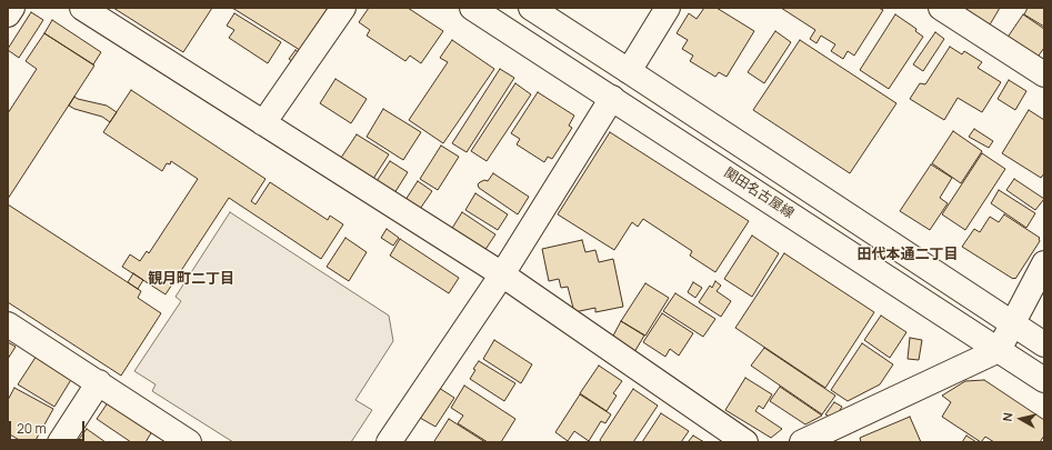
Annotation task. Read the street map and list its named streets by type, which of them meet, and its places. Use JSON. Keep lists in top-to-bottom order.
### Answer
{
  "streets": {
    "street": ["関田名古屋線"]
  },
  "districts": ["田代本通二丁目", "観月町二丁目"],
  "scale_bar": "20 m",
  "north": "left"
}
